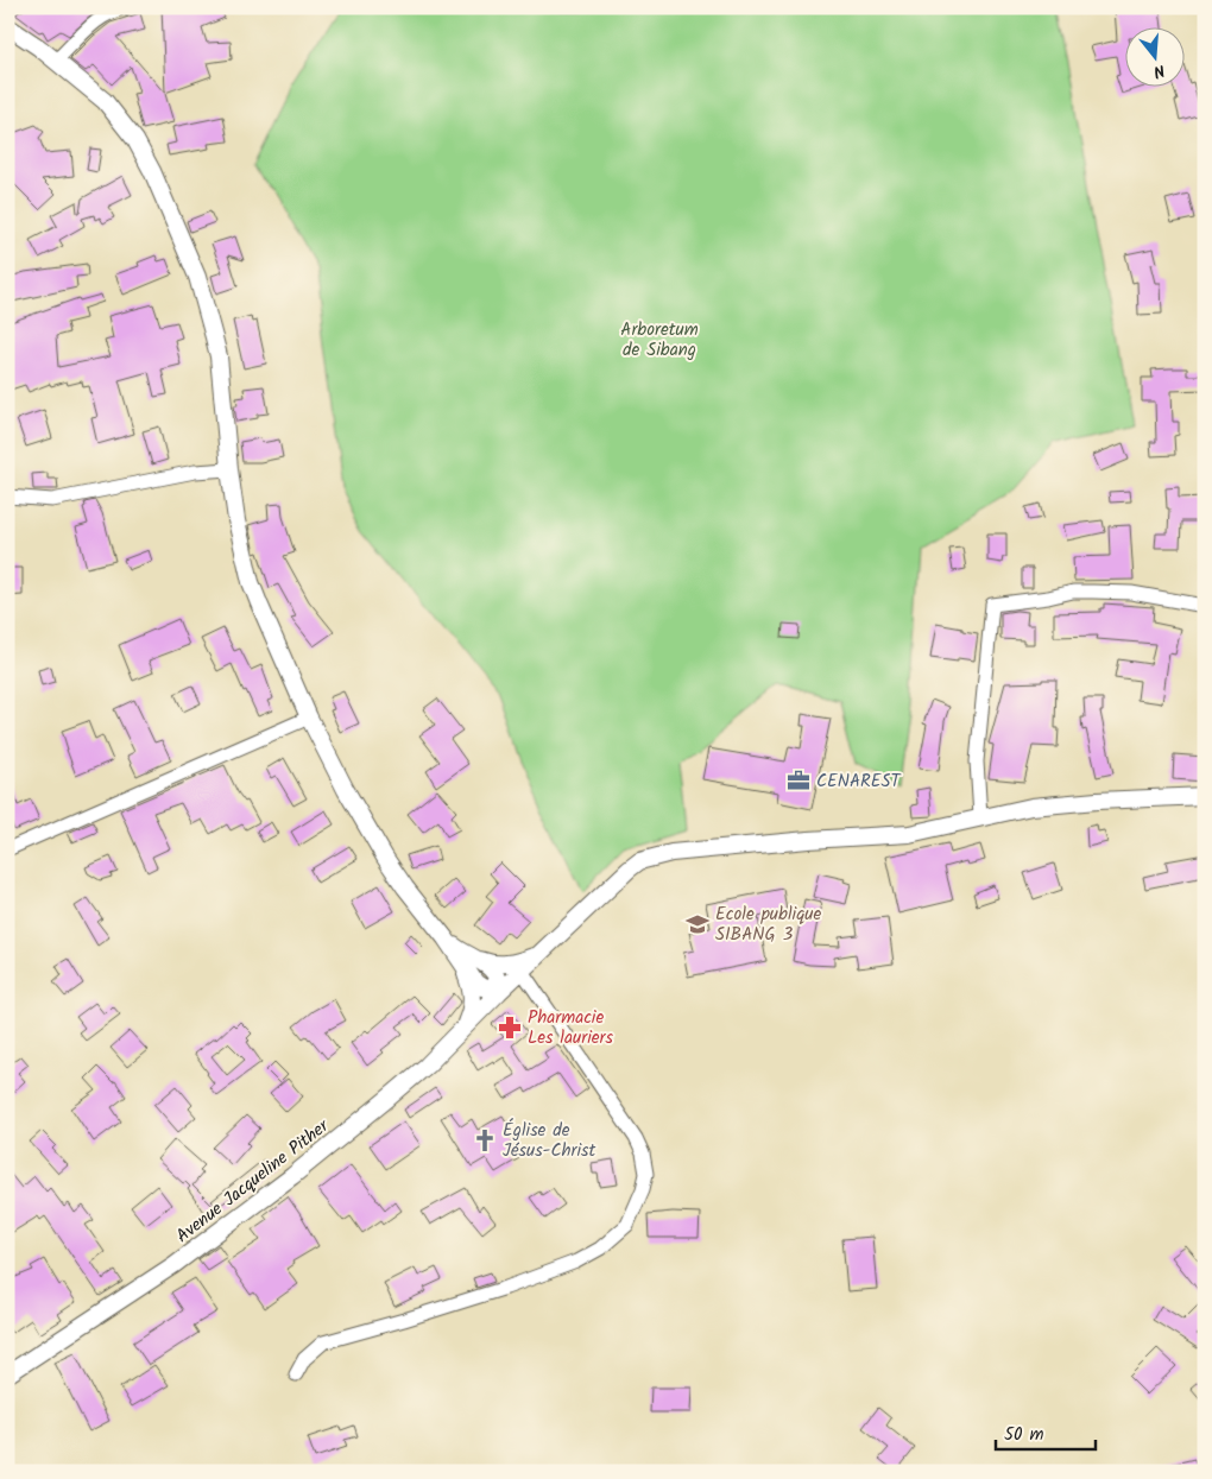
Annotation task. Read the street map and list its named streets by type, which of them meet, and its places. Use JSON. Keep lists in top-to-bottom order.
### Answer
{
  "streets": {
    "street": ["Avenue Jacqueline Pither"]
  },
  "parks": ["Arboretum de Sibang"],
  "places": {
    "office": ["CENAREST"],
    "school or university": ["Ecole publique SIBANG 3"],
    "pharmacy": ["Pharmacie Les lauriers"],
    "church": ["Église de Jésus-Christ"]
  },
  "scale_bar": "50 m",
  "north": "bottom"
}
